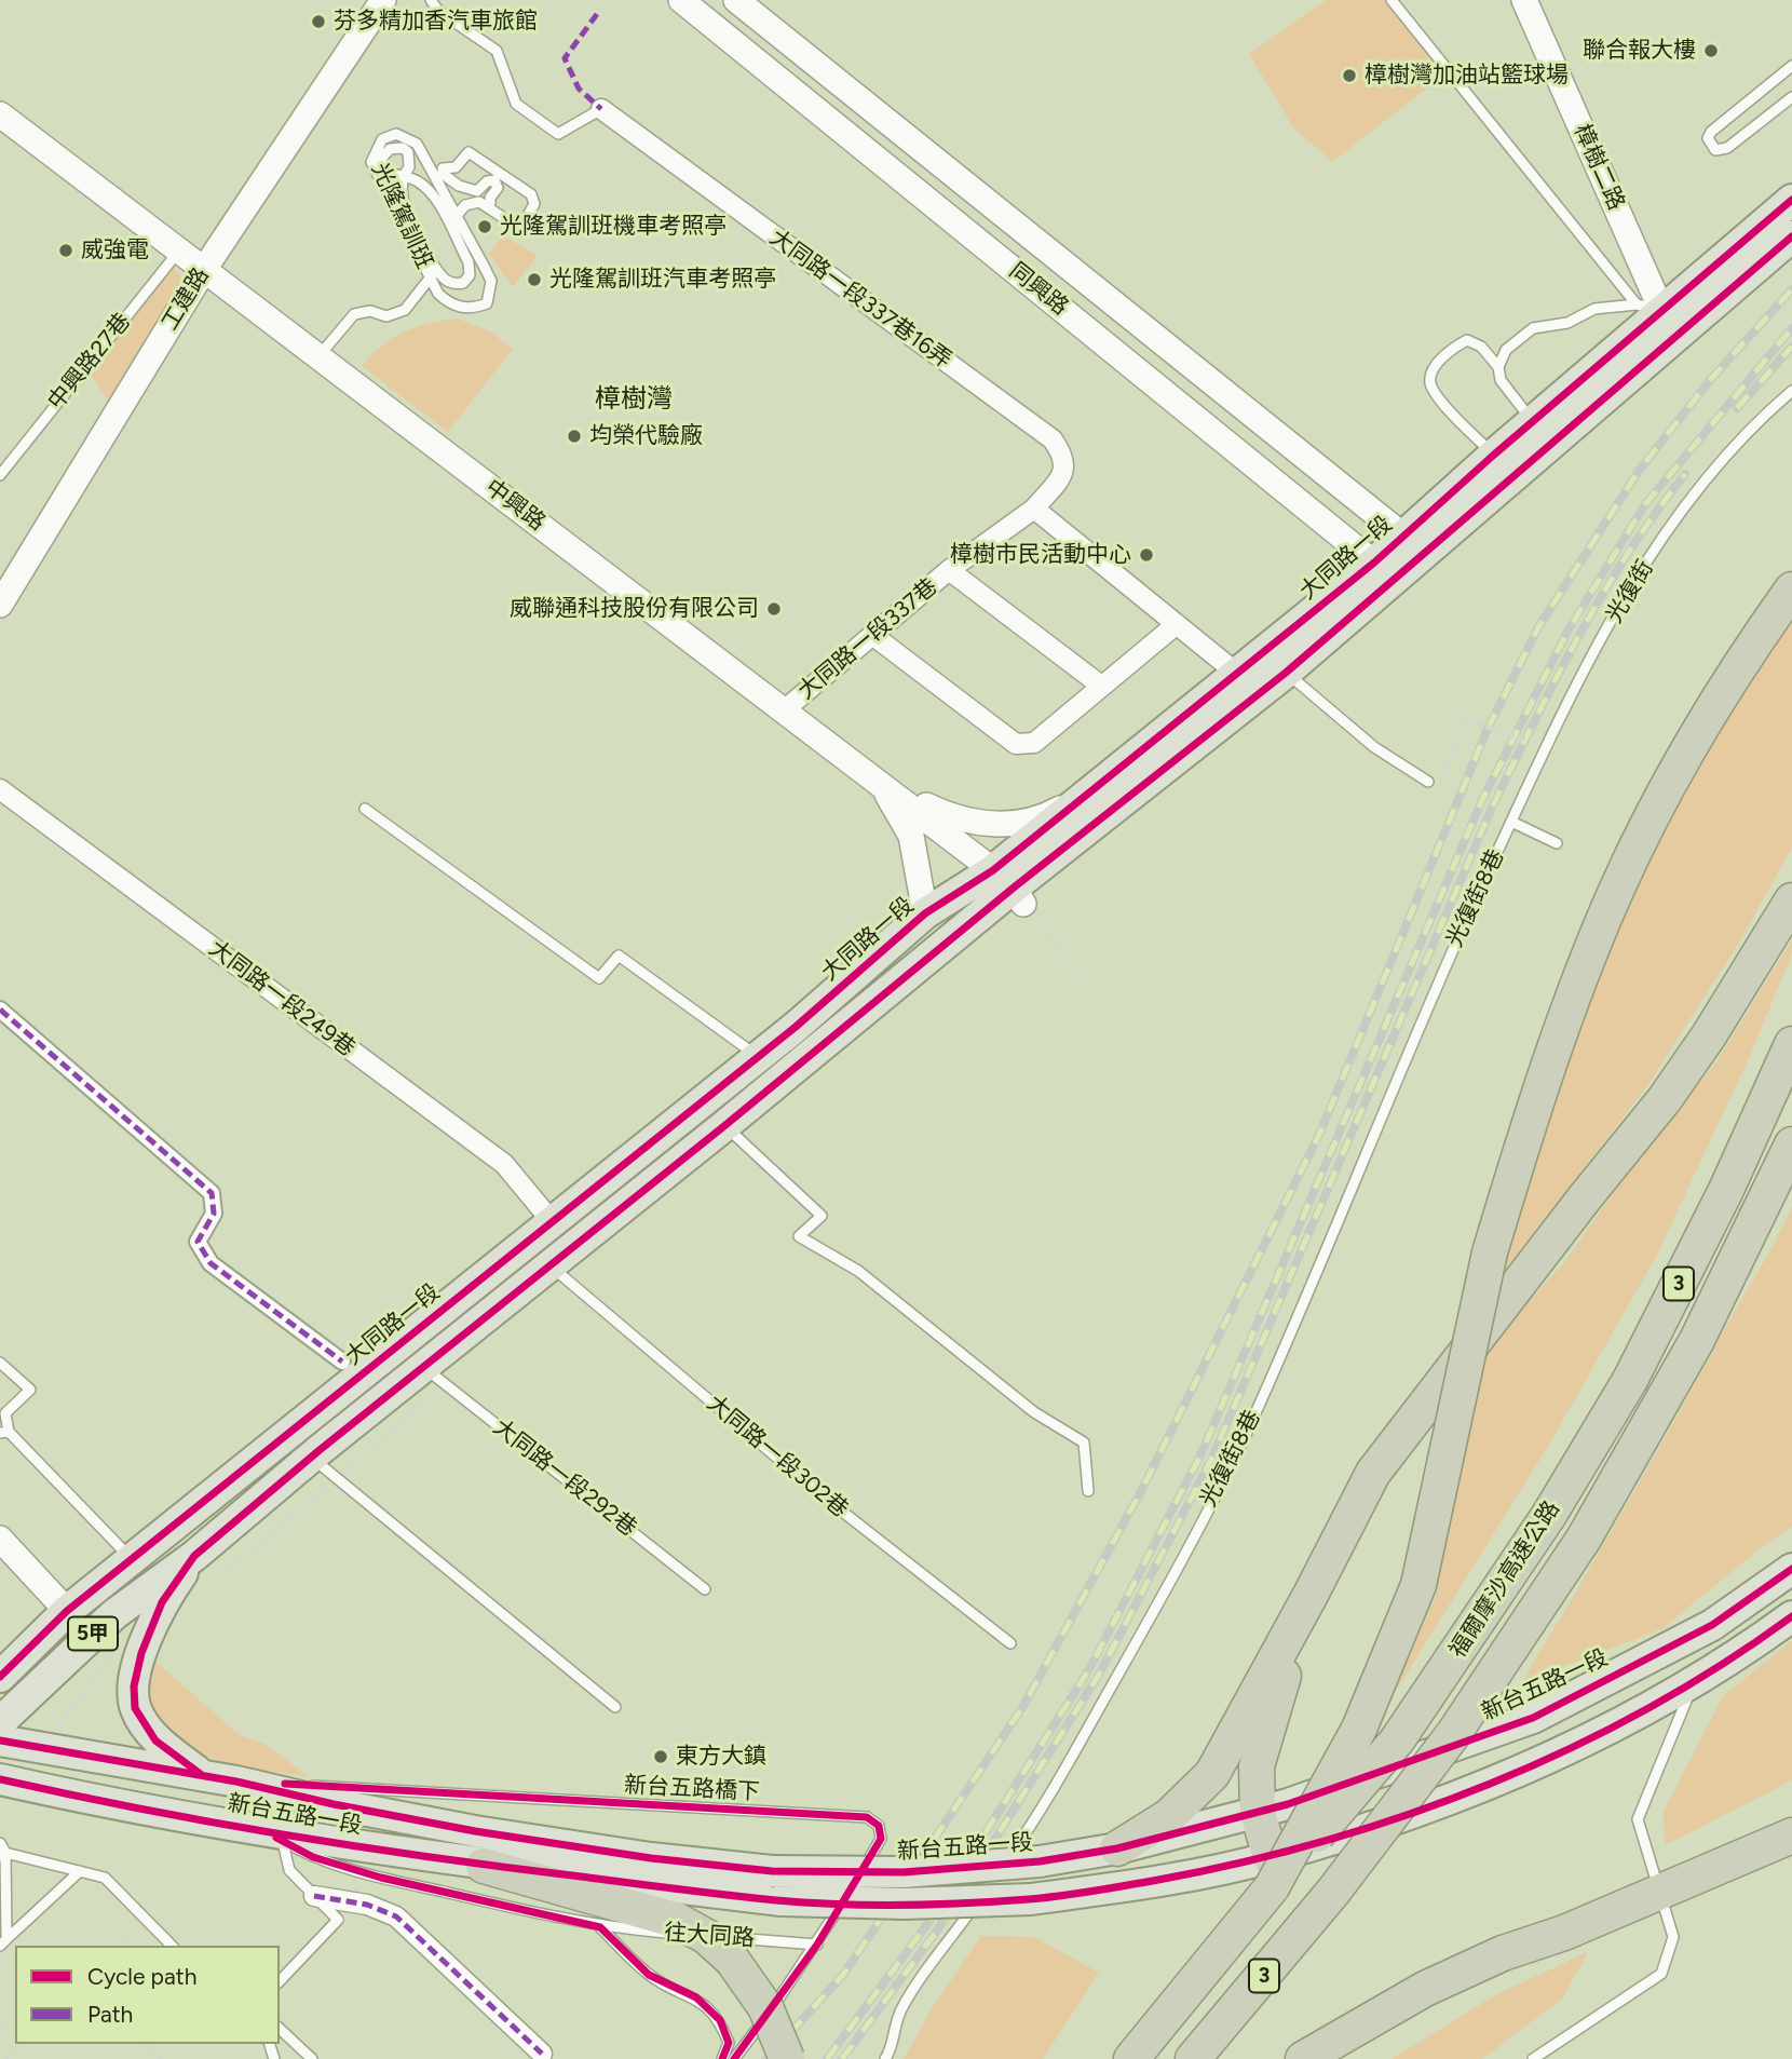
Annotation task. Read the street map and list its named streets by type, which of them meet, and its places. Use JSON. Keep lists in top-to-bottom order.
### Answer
{
  "streets": {
    "highway": ["3", "福爾摩沙高速公路"],
    "main road": ["大同路一段", "5甲", "新台五路一段"],
    "street": [
      "樟樹二路",
      "同興路",
      "工建路",
      "大同路一段337巷16弄",
      "中興路",
      "大同路一段337巷",
      "大同路一段249巷"
    ],
    "lane": [
      "光隆駕訓班",
      "中興路27巷",
      "光復街",
      "光復街8巷",
      "大同路一段302巷",
      "大同路一段292巷",
      "新台五路橋下",
      "往大同路"
    ]
  },
  "crossings": [
    ["樟樹二路", "大同路一段"],
    ["光隆駕訓班", "中興路"],
    ["同興路", "大同路一段"],
    ["工建路", "中興路"],
    ["大同路一段337巷16弄", "大同路一段337巷"],
    ["中興路27巷", "中興路"],
    ["中興路", "大同路一段"],
    ["中興路", "大同路一段337巷"],
    ["大同路一段", "大同路一段249巷"],
    ["大同路一段", "大同路一段302巷"],
    ["大同路一段", "大同路一段292巷"],
    ["光復街", "光復街8巷"],
    ["福爾摩沙高速公路", "新台五路一段"],
    ["新台五路一段", "新台五路橋下"],
    ["新台五路橋下", "往大同路"]
  ],
  "districts": ["樟樹灣"],
  "places": [
    "芬多精加香汽車旅館",
    "聯合報大樓",
    "樟樹灣加油站籃球場",
    "光隆駕訓班機車考照亭",
    "威強電",
    "光隆駕訓班汽車考照亭",
    "均榮代驗廠",
    "樟樹市民活動中心",
    "威聯通科技股份有限公司",
    "東方大鎮"
  ],
  "legend": ["Cycle path", "Path"]
}
